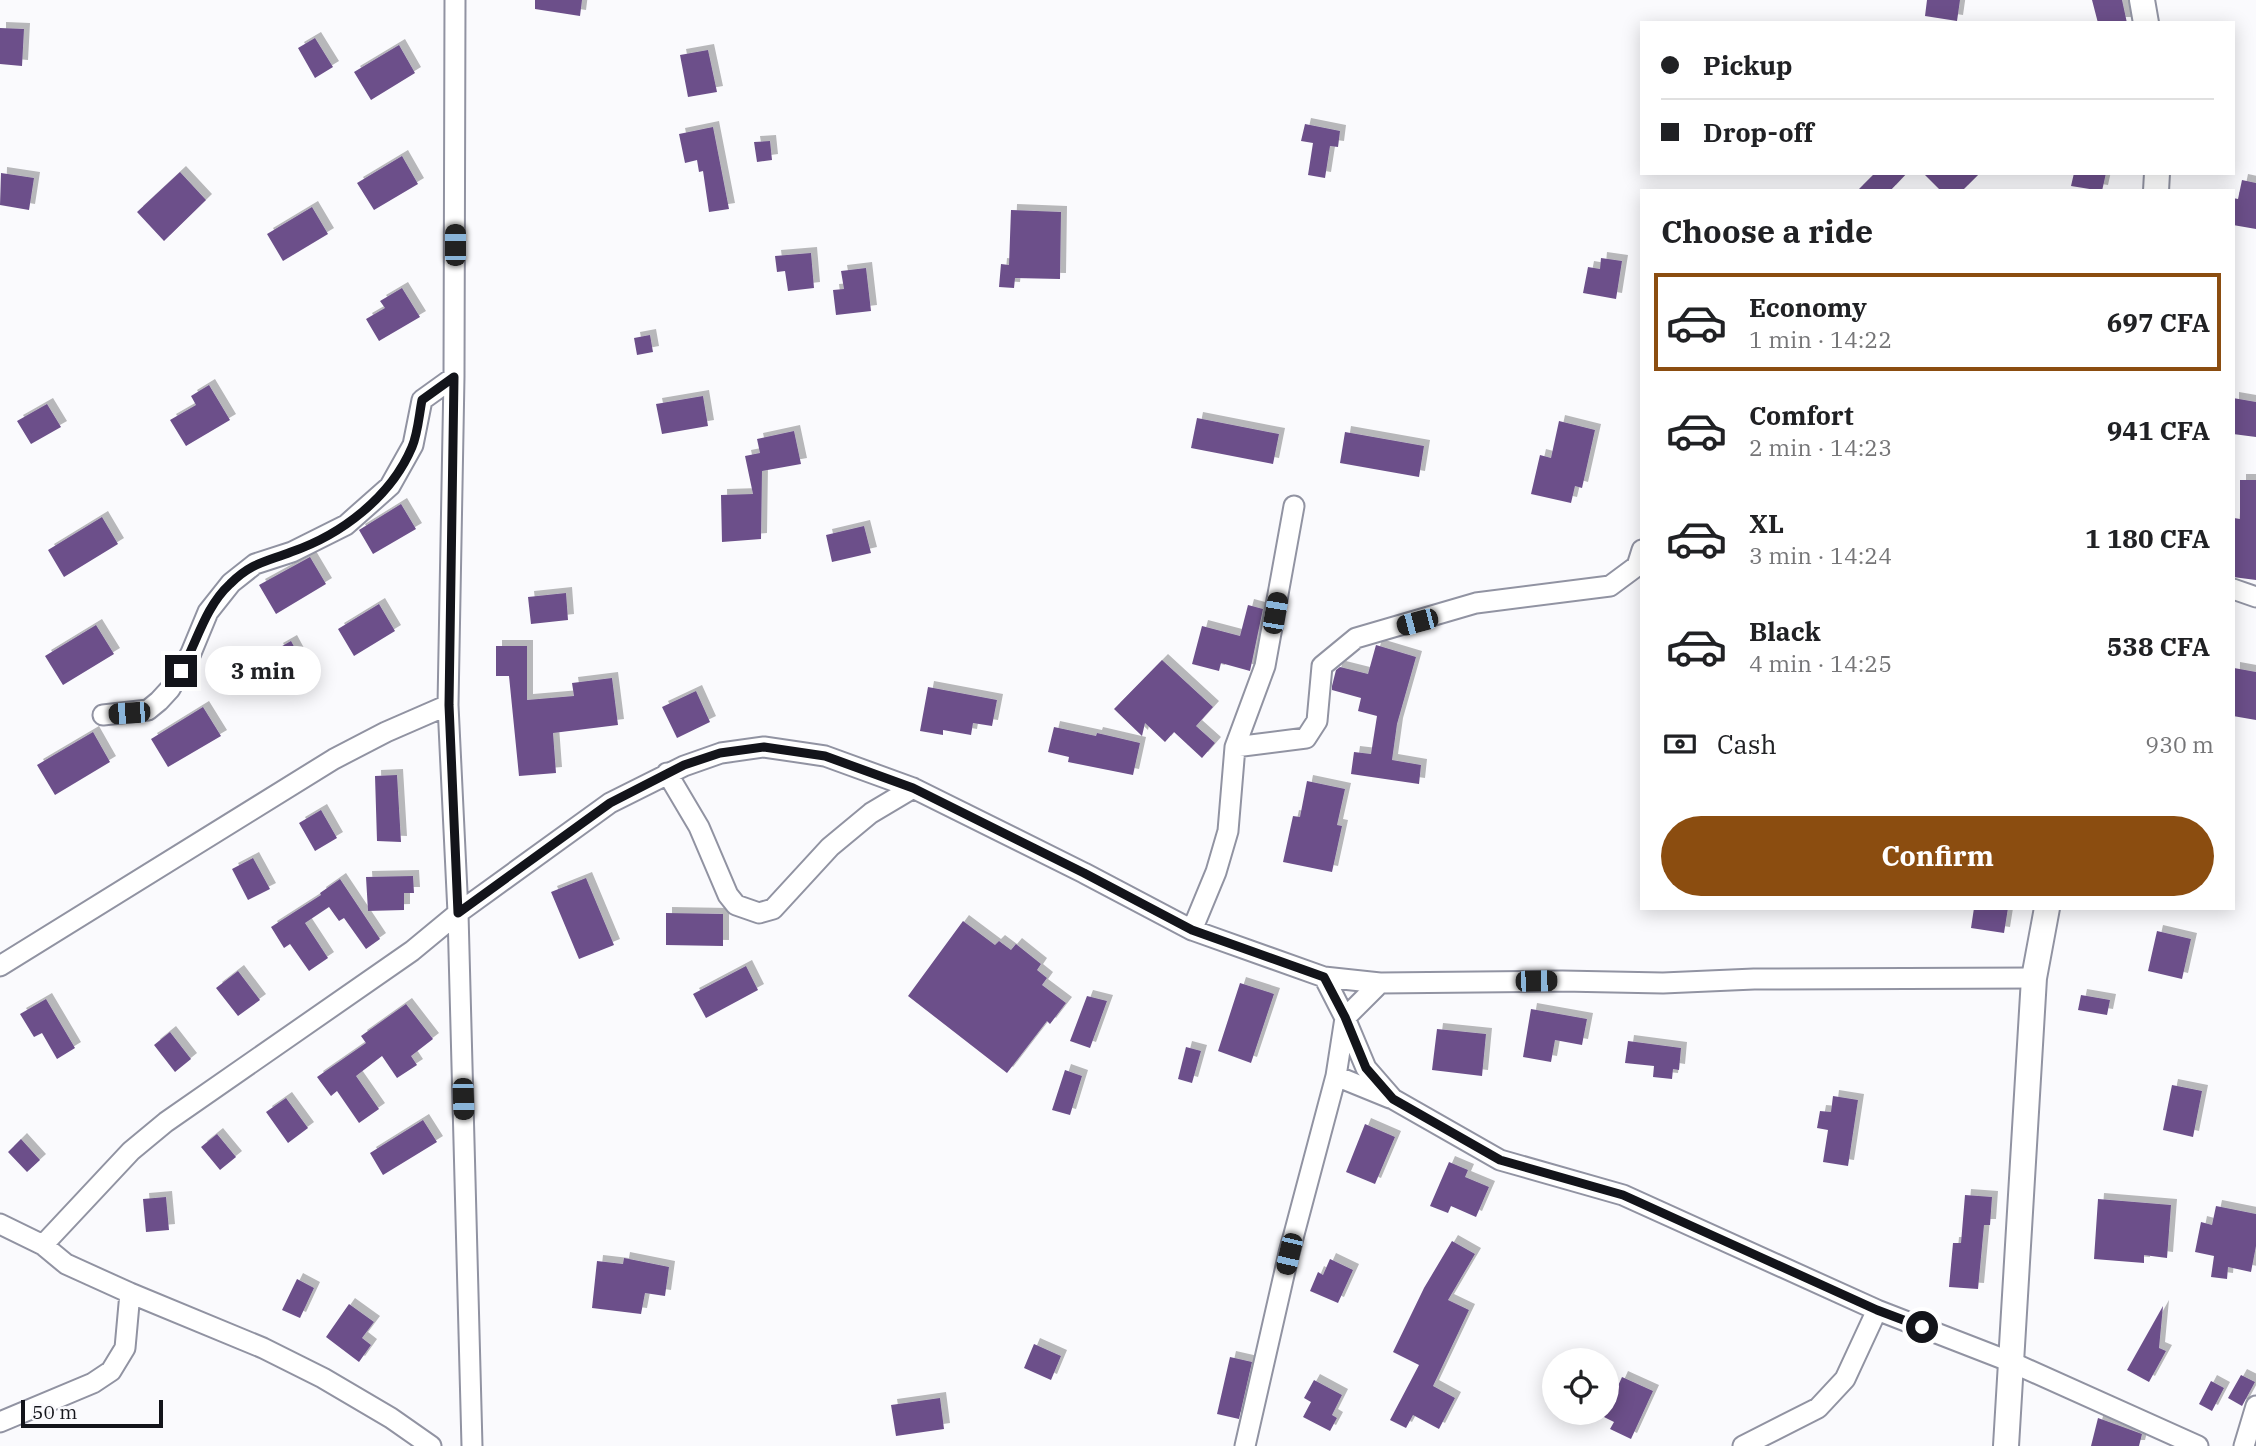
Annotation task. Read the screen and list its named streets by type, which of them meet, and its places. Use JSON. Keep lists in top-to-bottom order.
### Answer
{
  "scale_bar": "50 m",
  "page": {
    "banner": ["Pickup", "Drop-off"],
    "heading": "Choose a ride",
    "list": [
      {
        "name": "Economy",
        "note": "1 min · 14:22",
        "value": "697 CFA"
      },
      {
        "name": "Comfort",
        "note": "2 min · 14:23",
        "value": "941 CFA"
      },
      {
        "name": "XL",
        "note": "3 min · 14:24",
        "value": "1 180 CFA"
      },
      {
        "name": "Black",
        "note": "4 min · 14:25",
        "value": "538 CFA"
      }
    ],
    "bubble": "3 min",
    "pay": ["Cash", "930 m"],
    "buttons": "Confirm",
    "scale": "50 m"
  }
}
